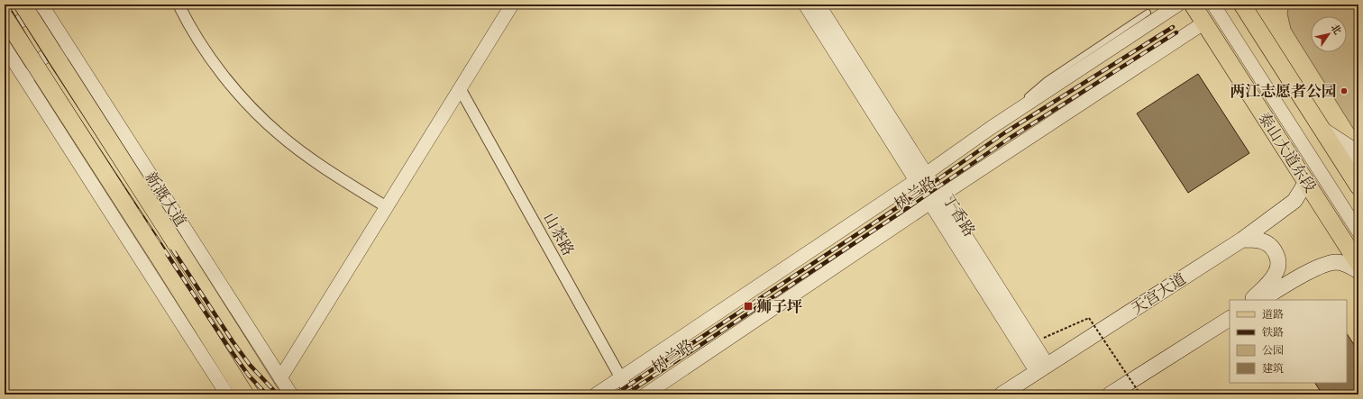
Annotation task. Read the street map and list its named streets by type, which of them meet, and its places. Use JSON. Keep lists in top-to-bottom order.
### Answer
{
  "streets": {
    "main road": ["泰山大道东段", "新溉大道", "天宫大道"],
    "street": ["树兰路", "丁香路", "山茶路"]
  },
  "crossings": [
    ["泰山大道东段", "树兰路"],
    ["泰山大道东段", "天宫大道"],
    ["树兰路", "丁香路"],
    ["丁香路", "天宫大道"]
  ],
  "places": {
    "other": ["两江志愿者公园"],
    "transit": ["狮子坪"]
  },
  "legend": [
    "道路",
    "铁路",
    "公园",
    "建筑"
  ],
  "north": "top right"
}
